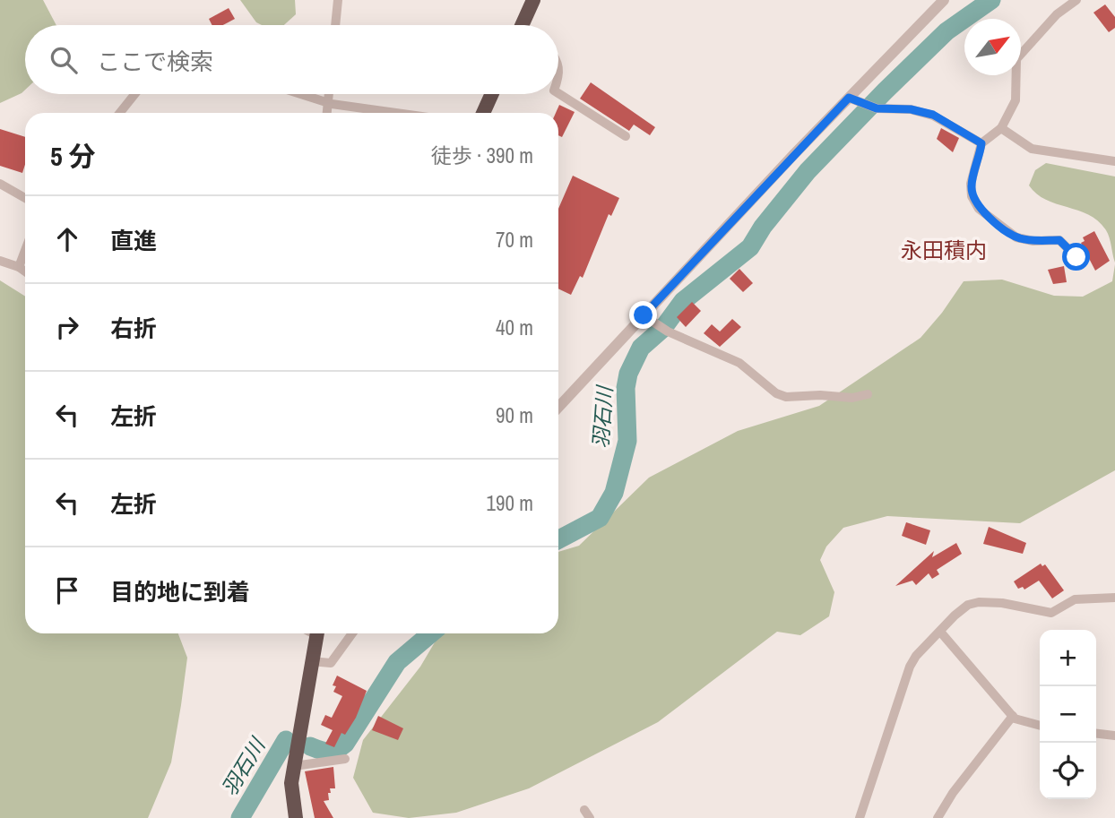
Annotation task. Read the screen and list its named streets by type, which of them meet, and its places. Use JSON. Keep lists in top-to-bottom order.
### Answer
{
  "districts": ["永田積内"],
  "water": ["羽石川"],
  "north": "top right",
  "page": {
    "search": "ここで検索",
    "heading": ["5 分", "徒歩 · 390 m"],
    "list": [
      ["直進", "70 m"],
      ["右折", "40 m"],
      ["左折", "90 m"],
      ["左折", "190 m"],
      "目的地に到着"
    ],
    "map_buttons": ["+", "−"]
  }
}
